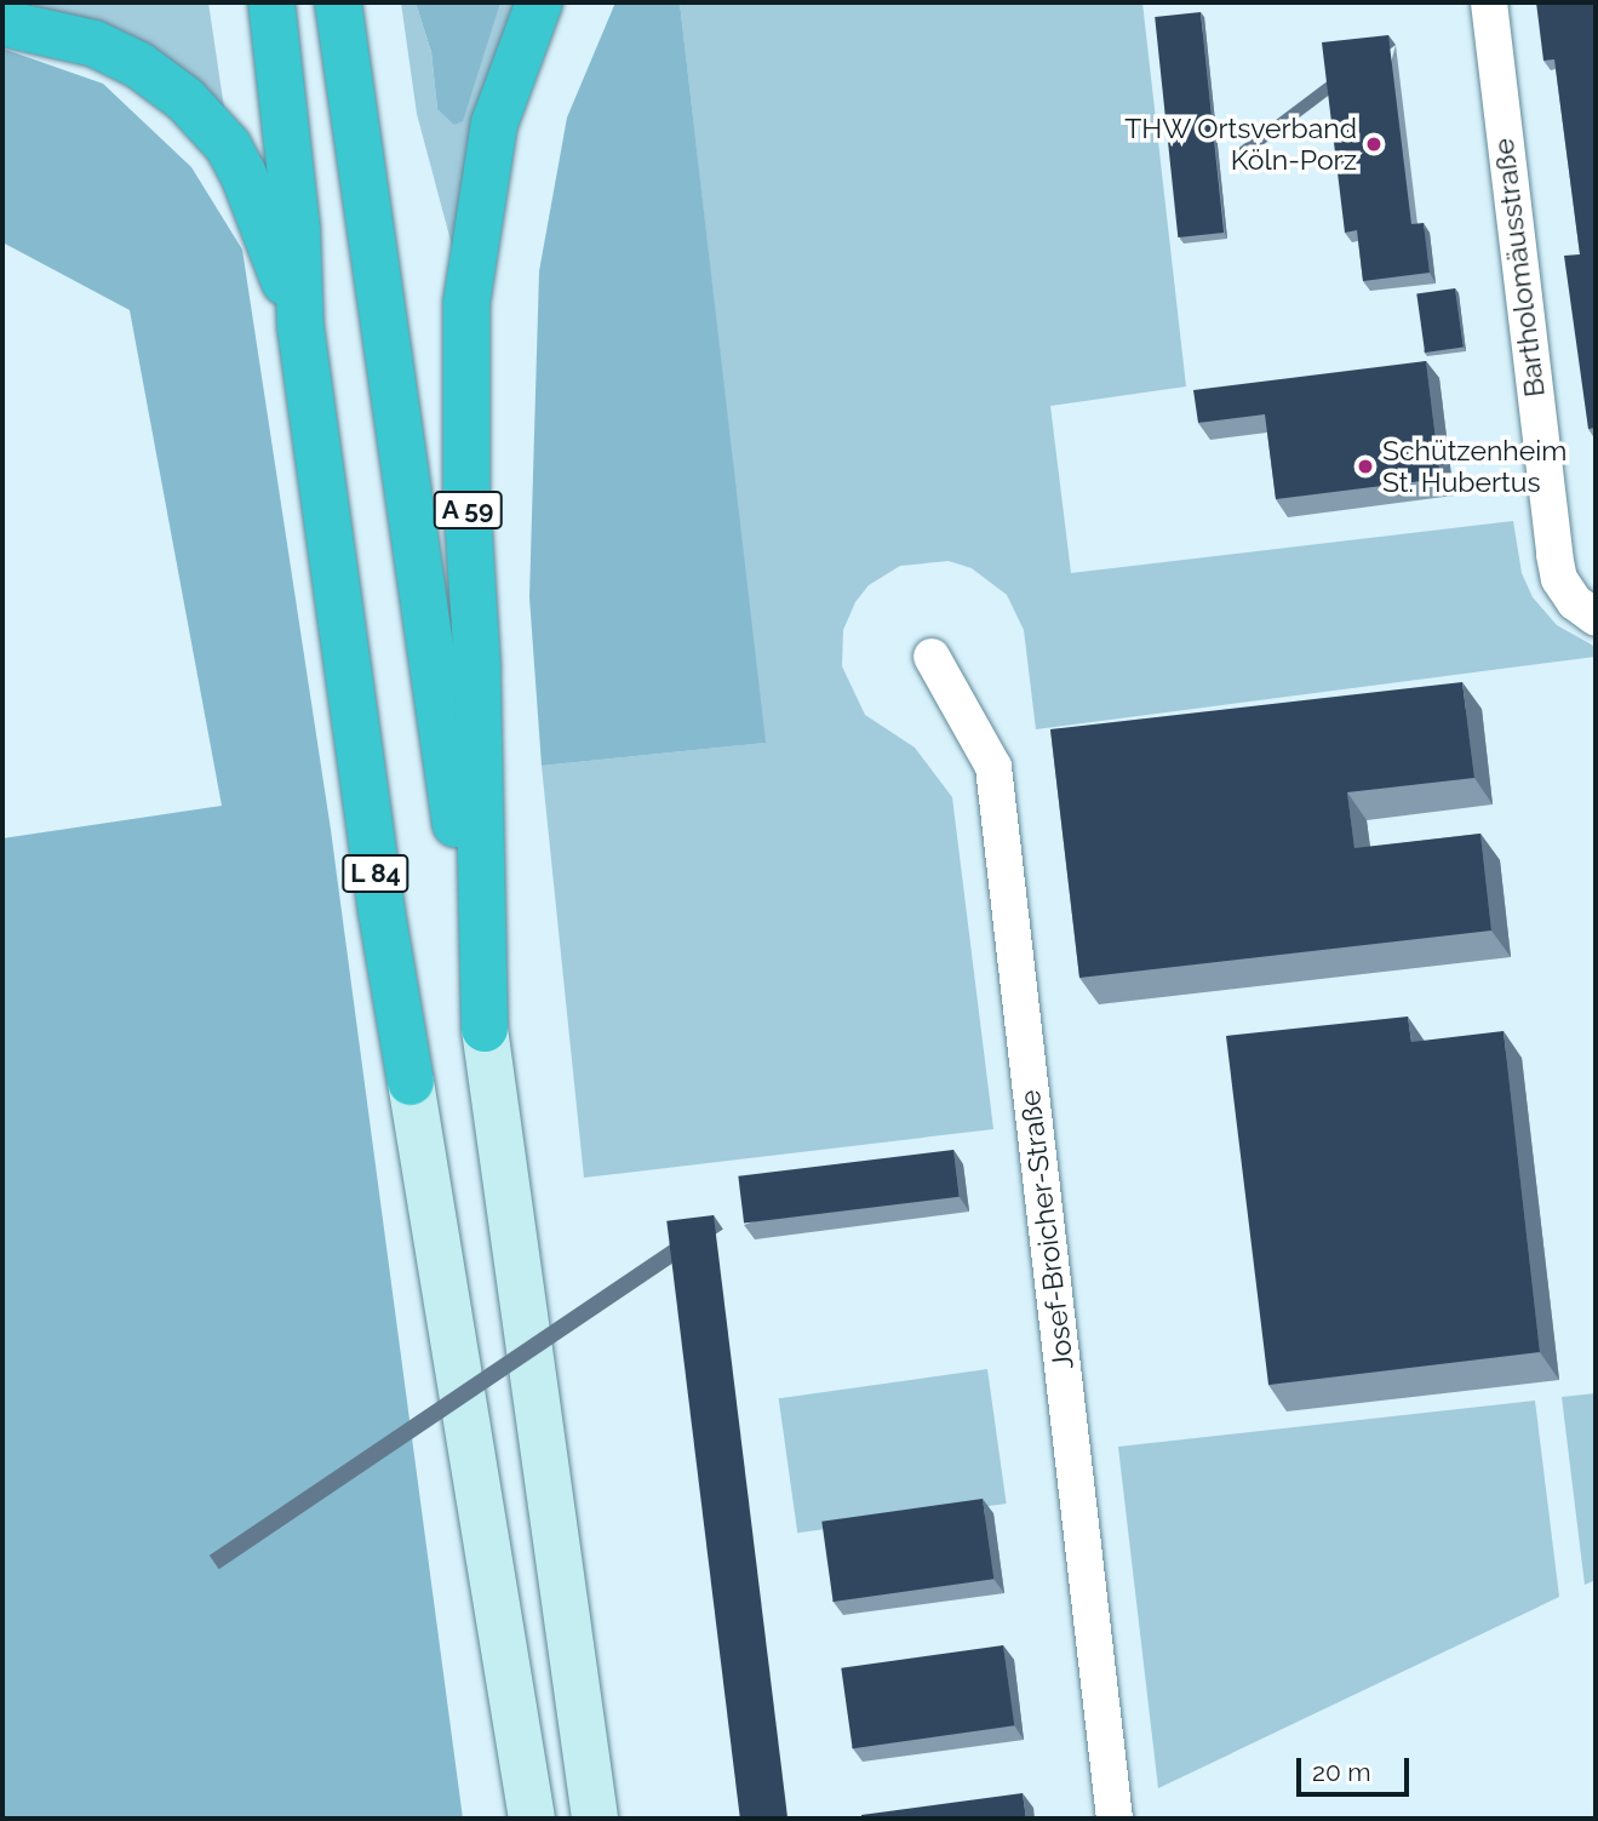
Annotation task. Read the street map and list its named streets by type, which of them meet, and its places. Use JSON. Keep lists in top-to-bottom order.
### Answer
{
  "streets": {
    "highway": ["A 59", "L 84"],
    "street": ["Bartholomäusstraße", "Josef-Broicher-Straße"]
  },
  "places": ["THW Ortsverband Köln-Porz", "Schützenheim St. Hubertus"],
  "scale_bar": "20 m"
}
